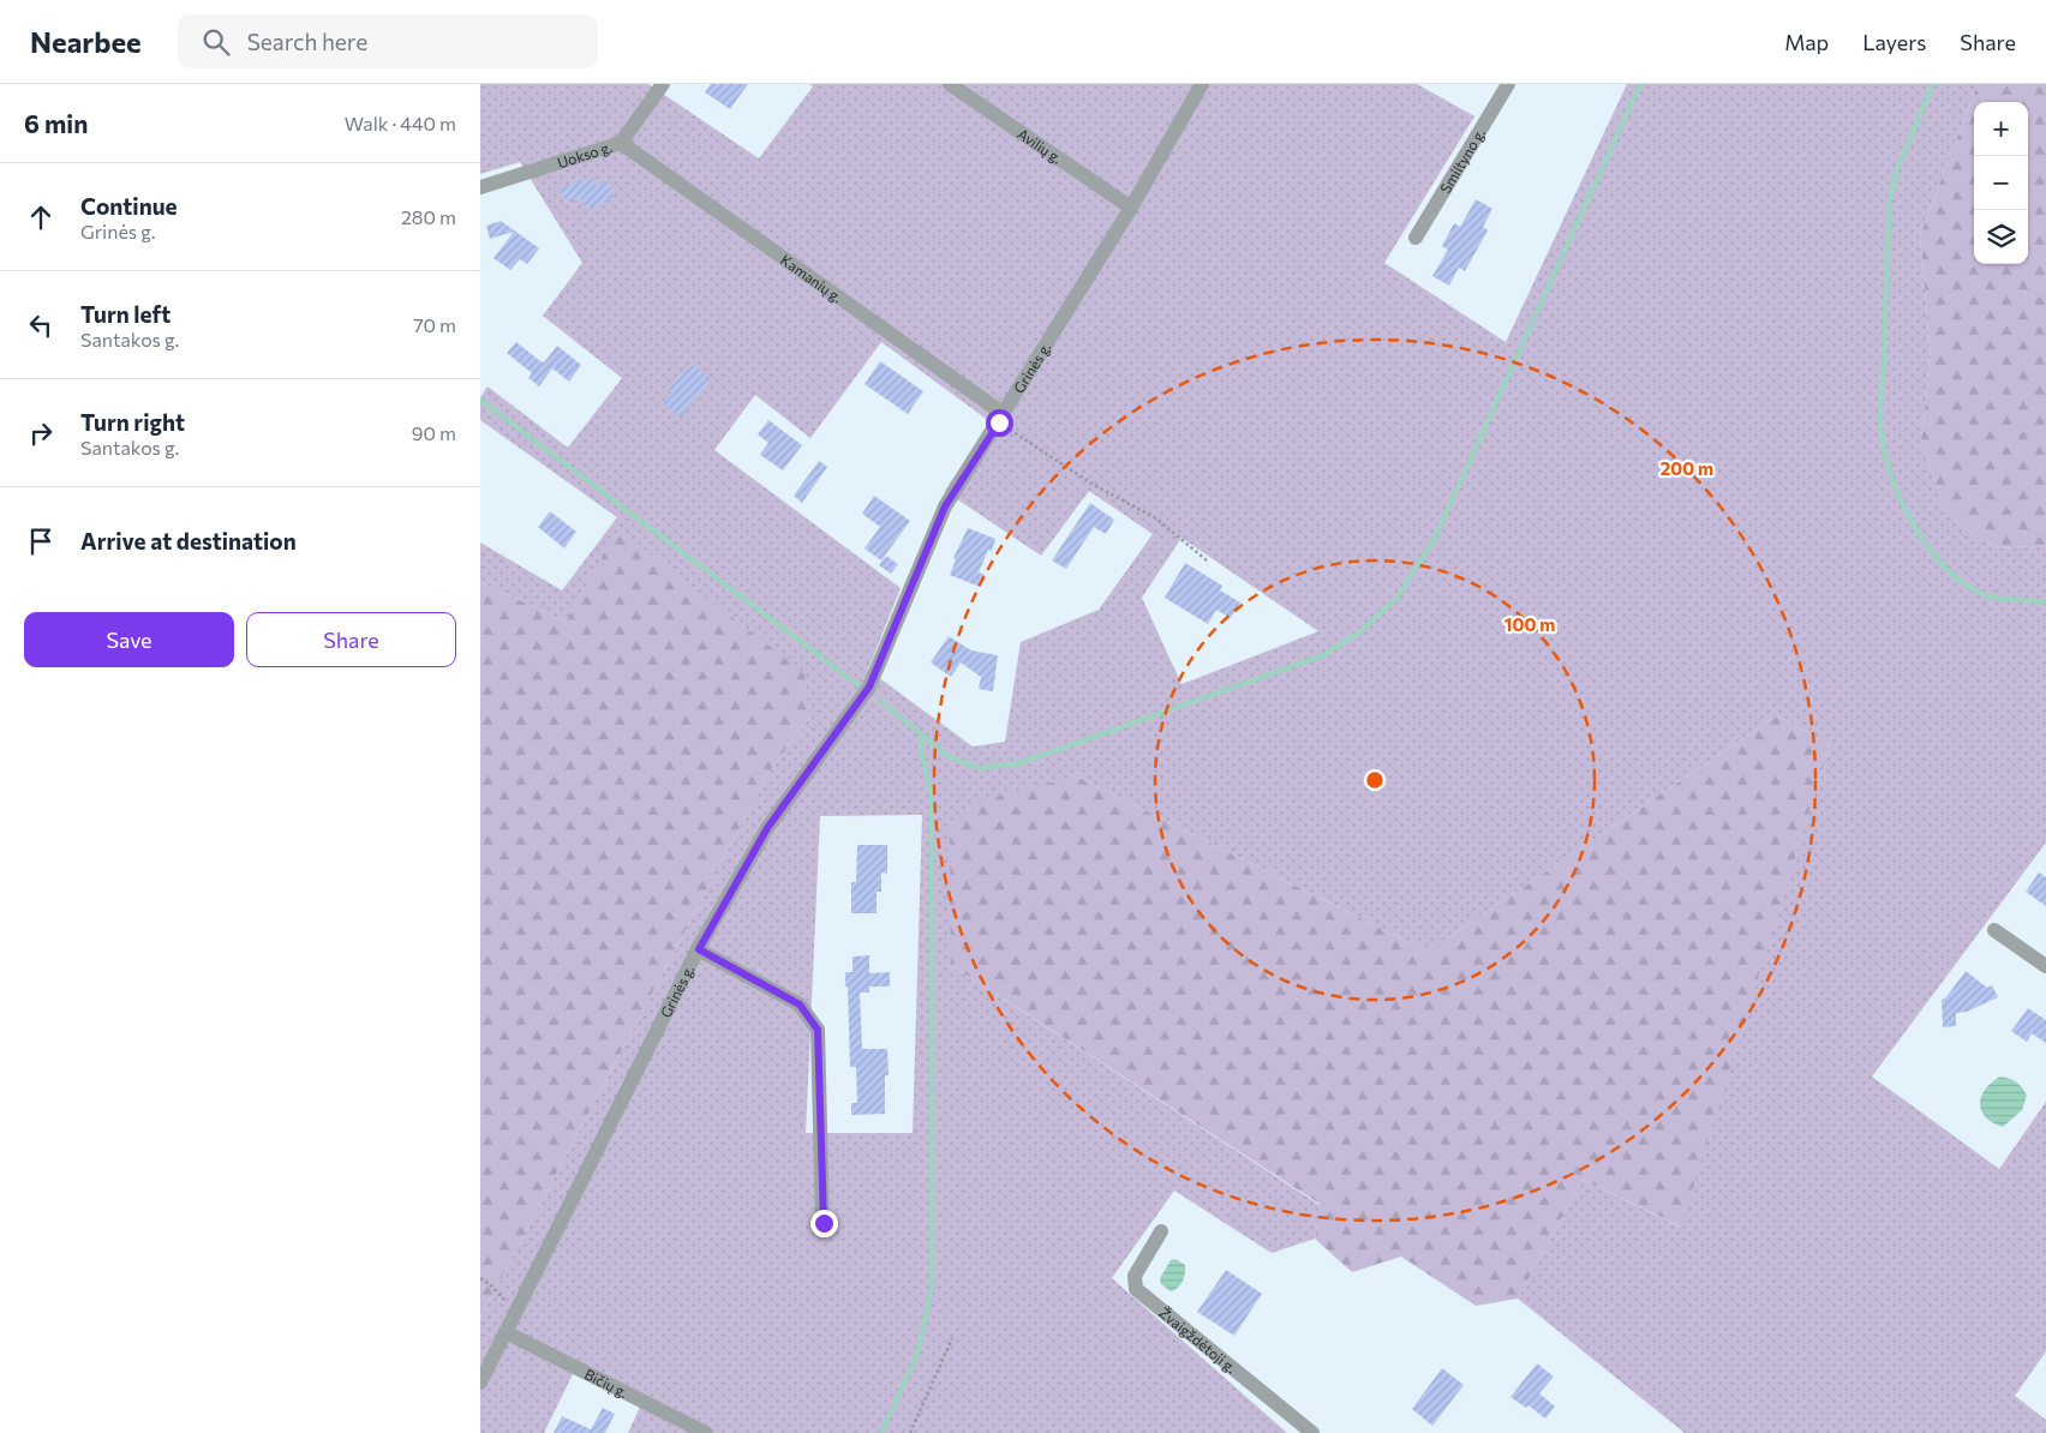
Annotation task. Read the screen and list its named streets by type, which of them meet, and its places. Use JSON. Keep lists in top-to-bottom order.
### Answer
{
  "streets": {
    "street": [
      "Avilių g.",
      "Uokso g.",
      "Smiltyno g.",
      "Kamanių g.",
      "Grinės g.",
      "Žvaigždėtoji g.",
      "Bičių g."
    ]
  },
  "crossings": [
    ["Avilių g.", "Grinės g."],
    ["Uokso g.", "Kamanių g."],
    ["Kamanių g.", "Grinės g."],
    ["Grinės g.", "Bičių g."]
  ],
  "page": {
    "header": "Nearbee",
    "search": "Search here",
    "nav": ["Map", "Layers", "Share"],
    "heading": ["6 min", "Walk · 440 m"],
    "map_buttons": ["+", "−"],
    "list": [
      ["Continue", "Grinės g.", "280 m"],
      ["Turn left", "Santakos g.", "70 m"],
      ["Turn right", "Santakos g.", "90 m"],
      "Arrive at destination"
    ],
    "buttons": ["Save", "Share"]
  },
  "rings": ["200 m", "100 m"]
}
